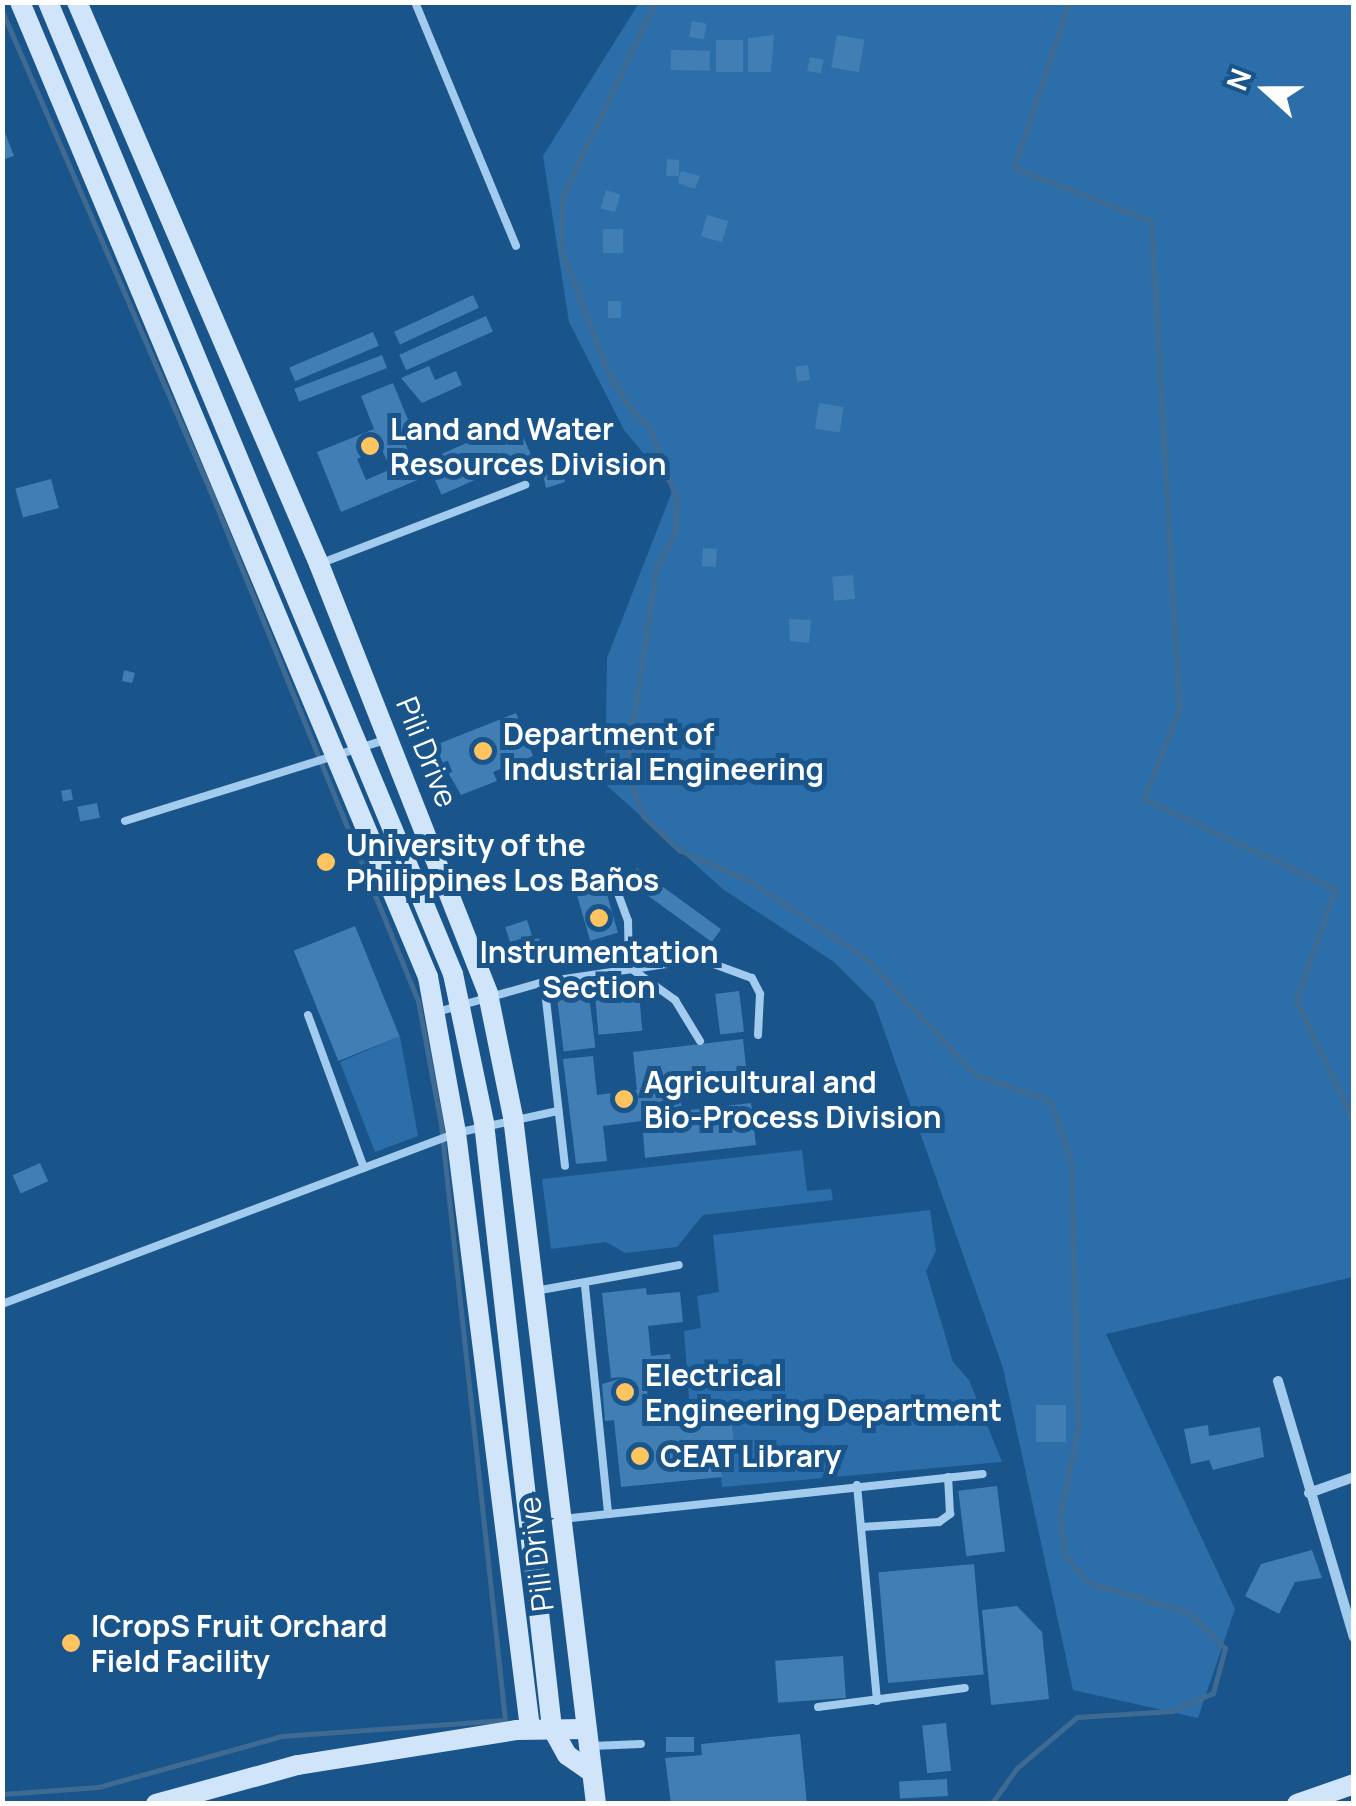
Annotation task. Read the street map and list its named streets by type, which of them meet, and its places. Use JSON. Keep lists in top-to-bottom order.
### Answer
{
  "streets": {
    "street": ["Pili Drive"]
  },
  "places": [
    "Land and Water Resources Division",
    "Department of Industrial Engineering",
    "University of the Philippines Los Baños",
    "Instrumentation Section",
    "Agricultural and Bio-Process Division",
    "Electrical Engineering Department",
    "CEAT Library",
    "ICropS Fruit Orchard Field Facility"
  ],
  "north": "left"
}
